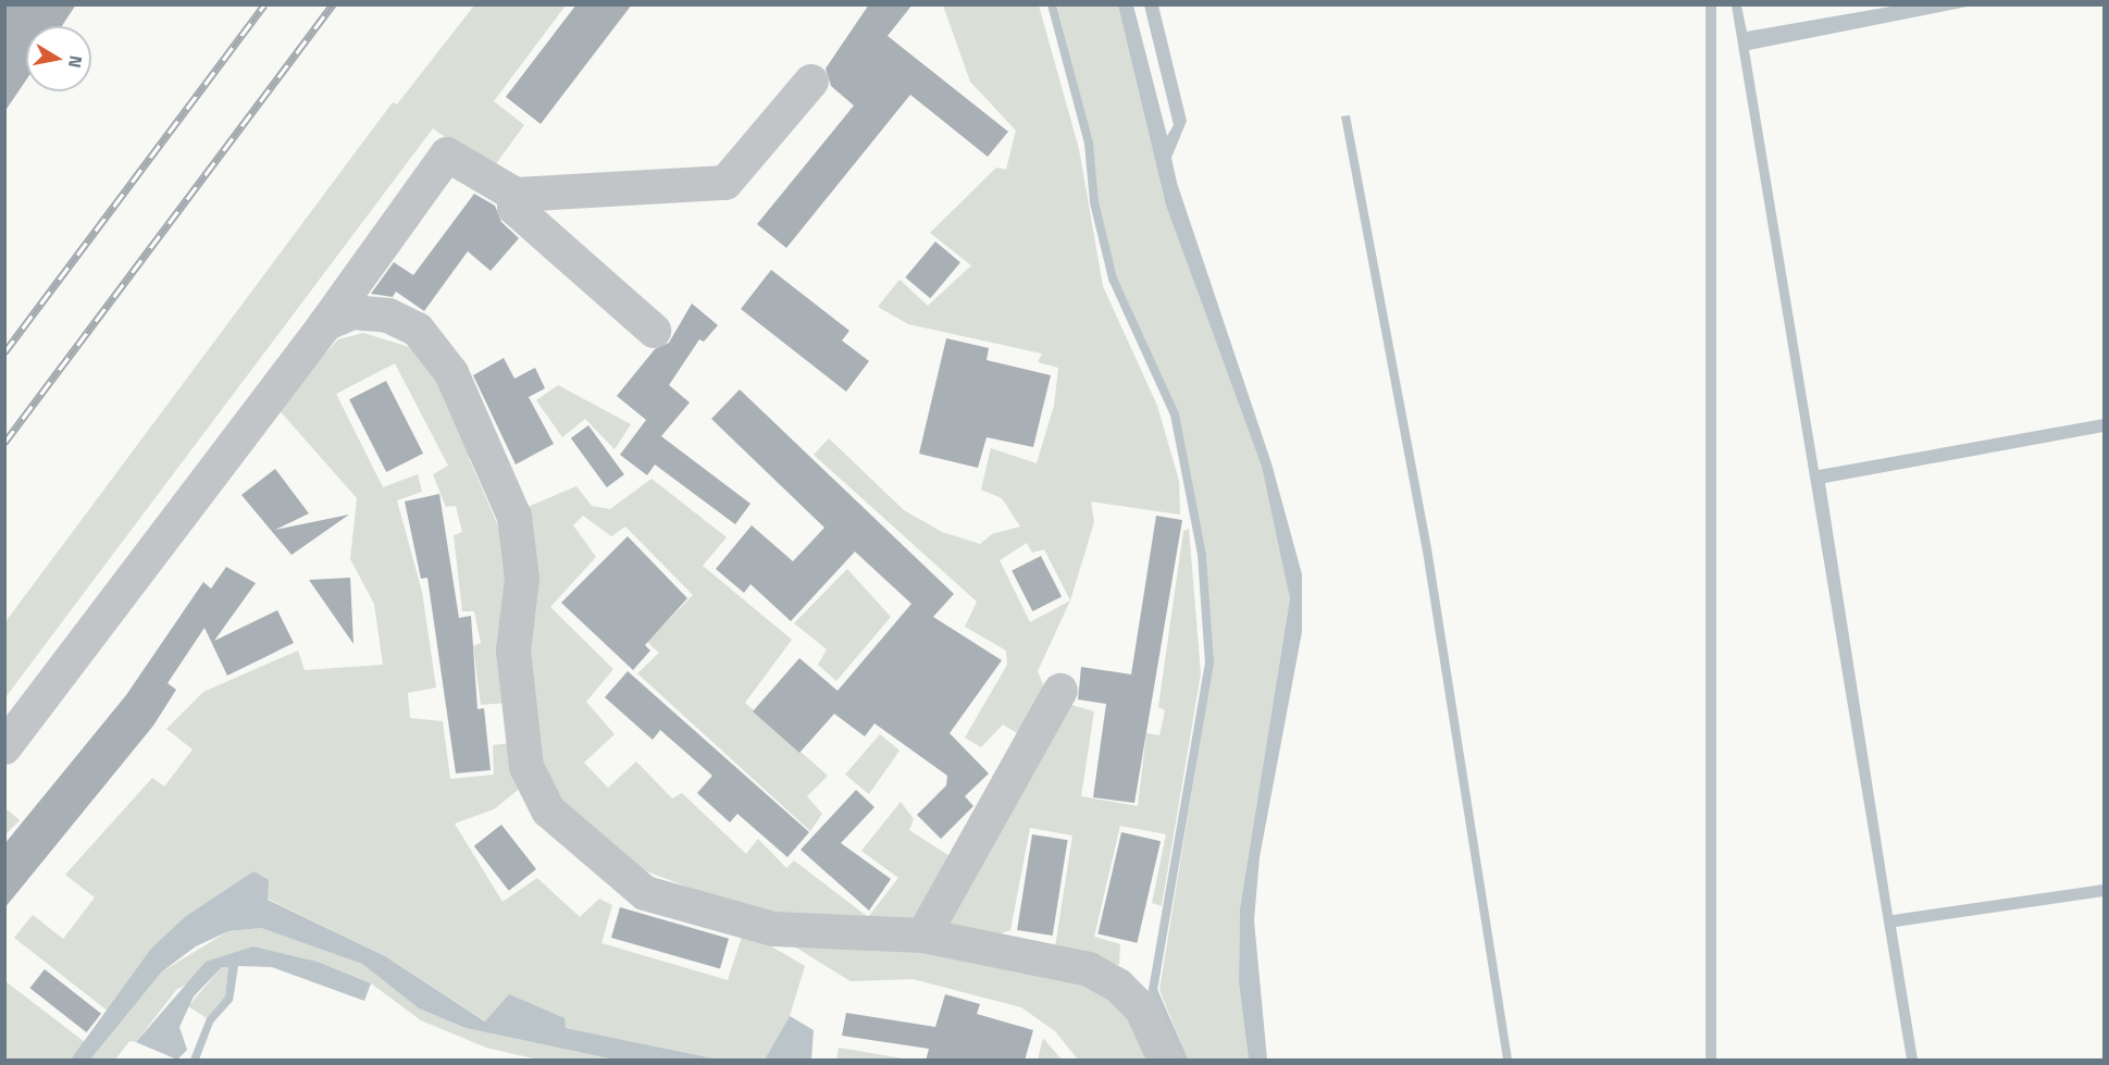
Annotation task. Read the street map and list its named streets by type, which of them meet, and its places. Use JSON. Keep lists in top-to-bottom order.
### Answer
{
  "north": "right"
}
